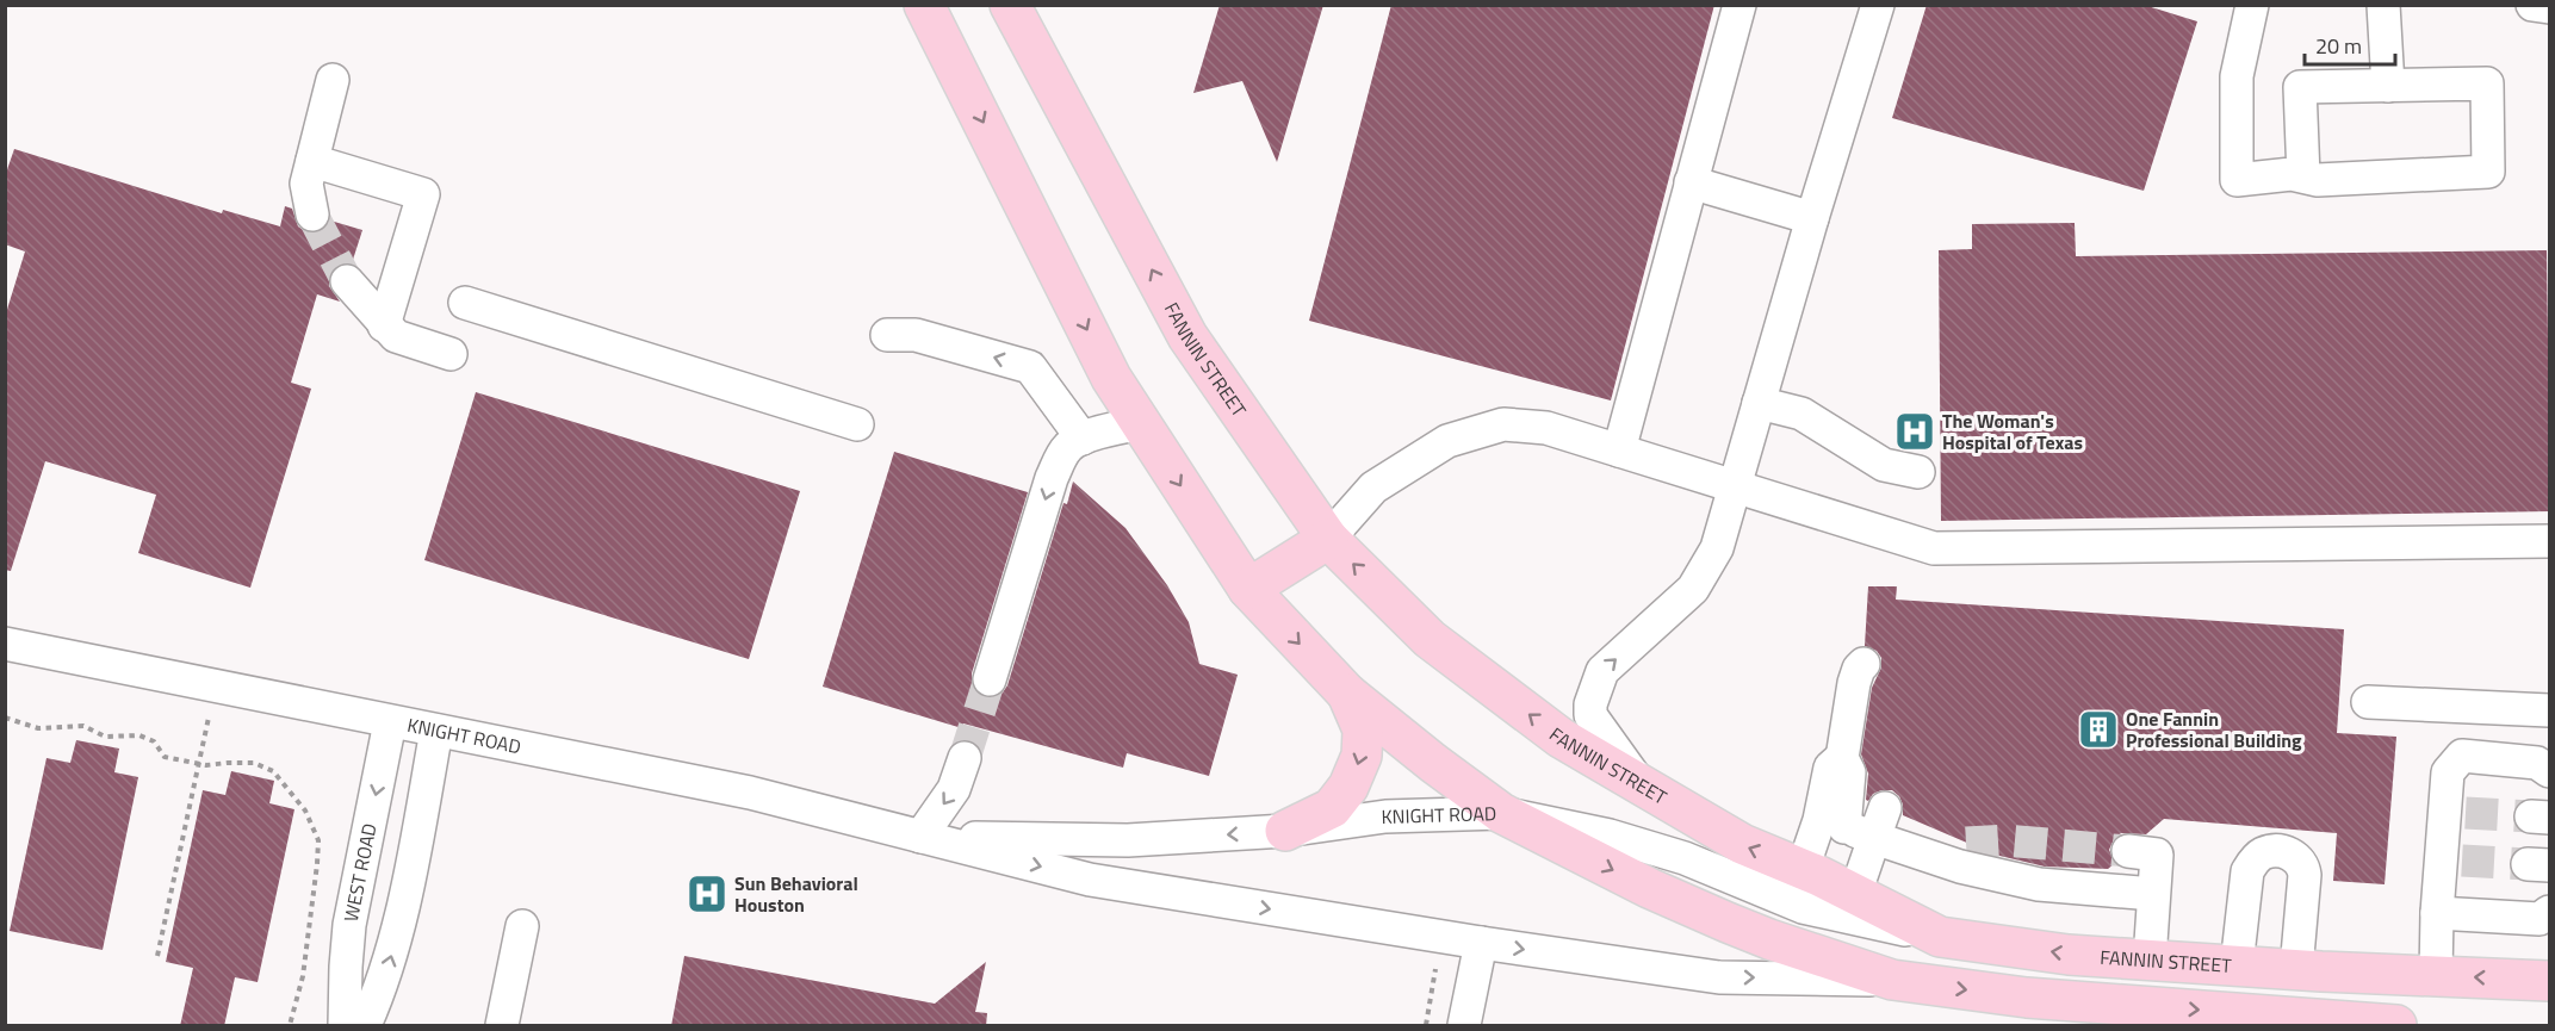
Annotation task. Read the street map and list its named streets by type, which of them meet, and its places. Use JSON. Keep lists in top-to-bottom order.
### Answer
{
  "streets": {
    "main road": ["FANNIN STREET"],
    "street": ["KNIGHT ROAD", "WEST ROAD"]
  },
  "crossings": [
    ["FANNIN STREET", "KNIGHT ROAD"],
    ["KNIGHT ROAD", "WEST ROAD"]
  ],
  "places": {
    "hospital": ["The Woman's Hospital of Texas", "Sun Behavioral Houston"],
    "building": ["One Fannin Professional Building"]
  },
  "scale_bar": "20 m"
}
